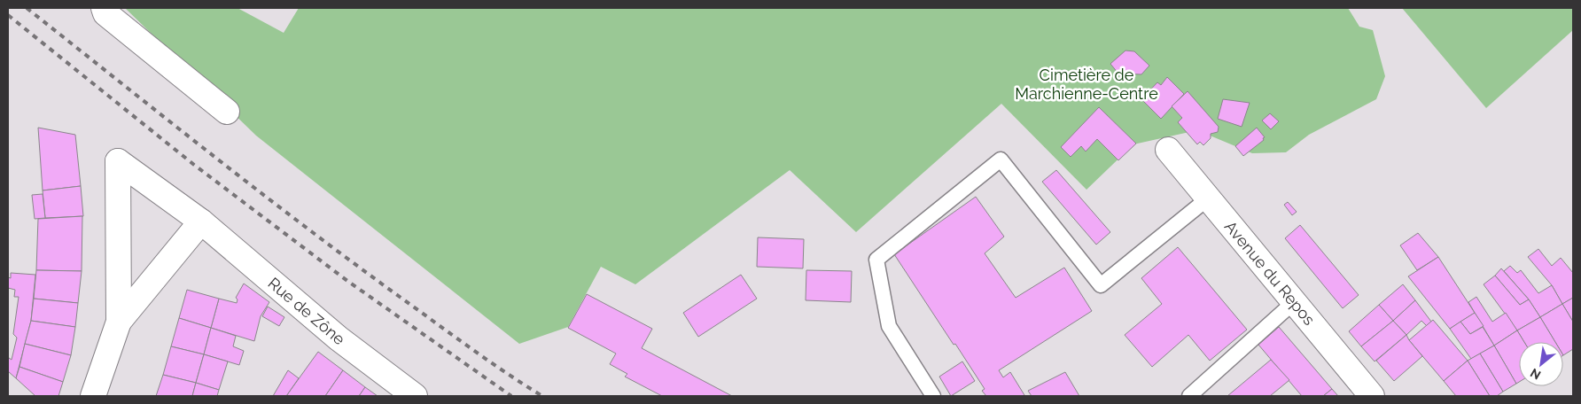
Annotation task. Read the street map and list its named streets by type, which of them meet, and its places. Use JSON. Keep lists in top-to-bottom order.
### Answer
{
  "streets": {
    "street": ["Avenue du Repos", "Rue de Zône"]
  },
  "parks": ["Cimetière de Marchienne-Centre"],
  "north": "bottom left"
}
